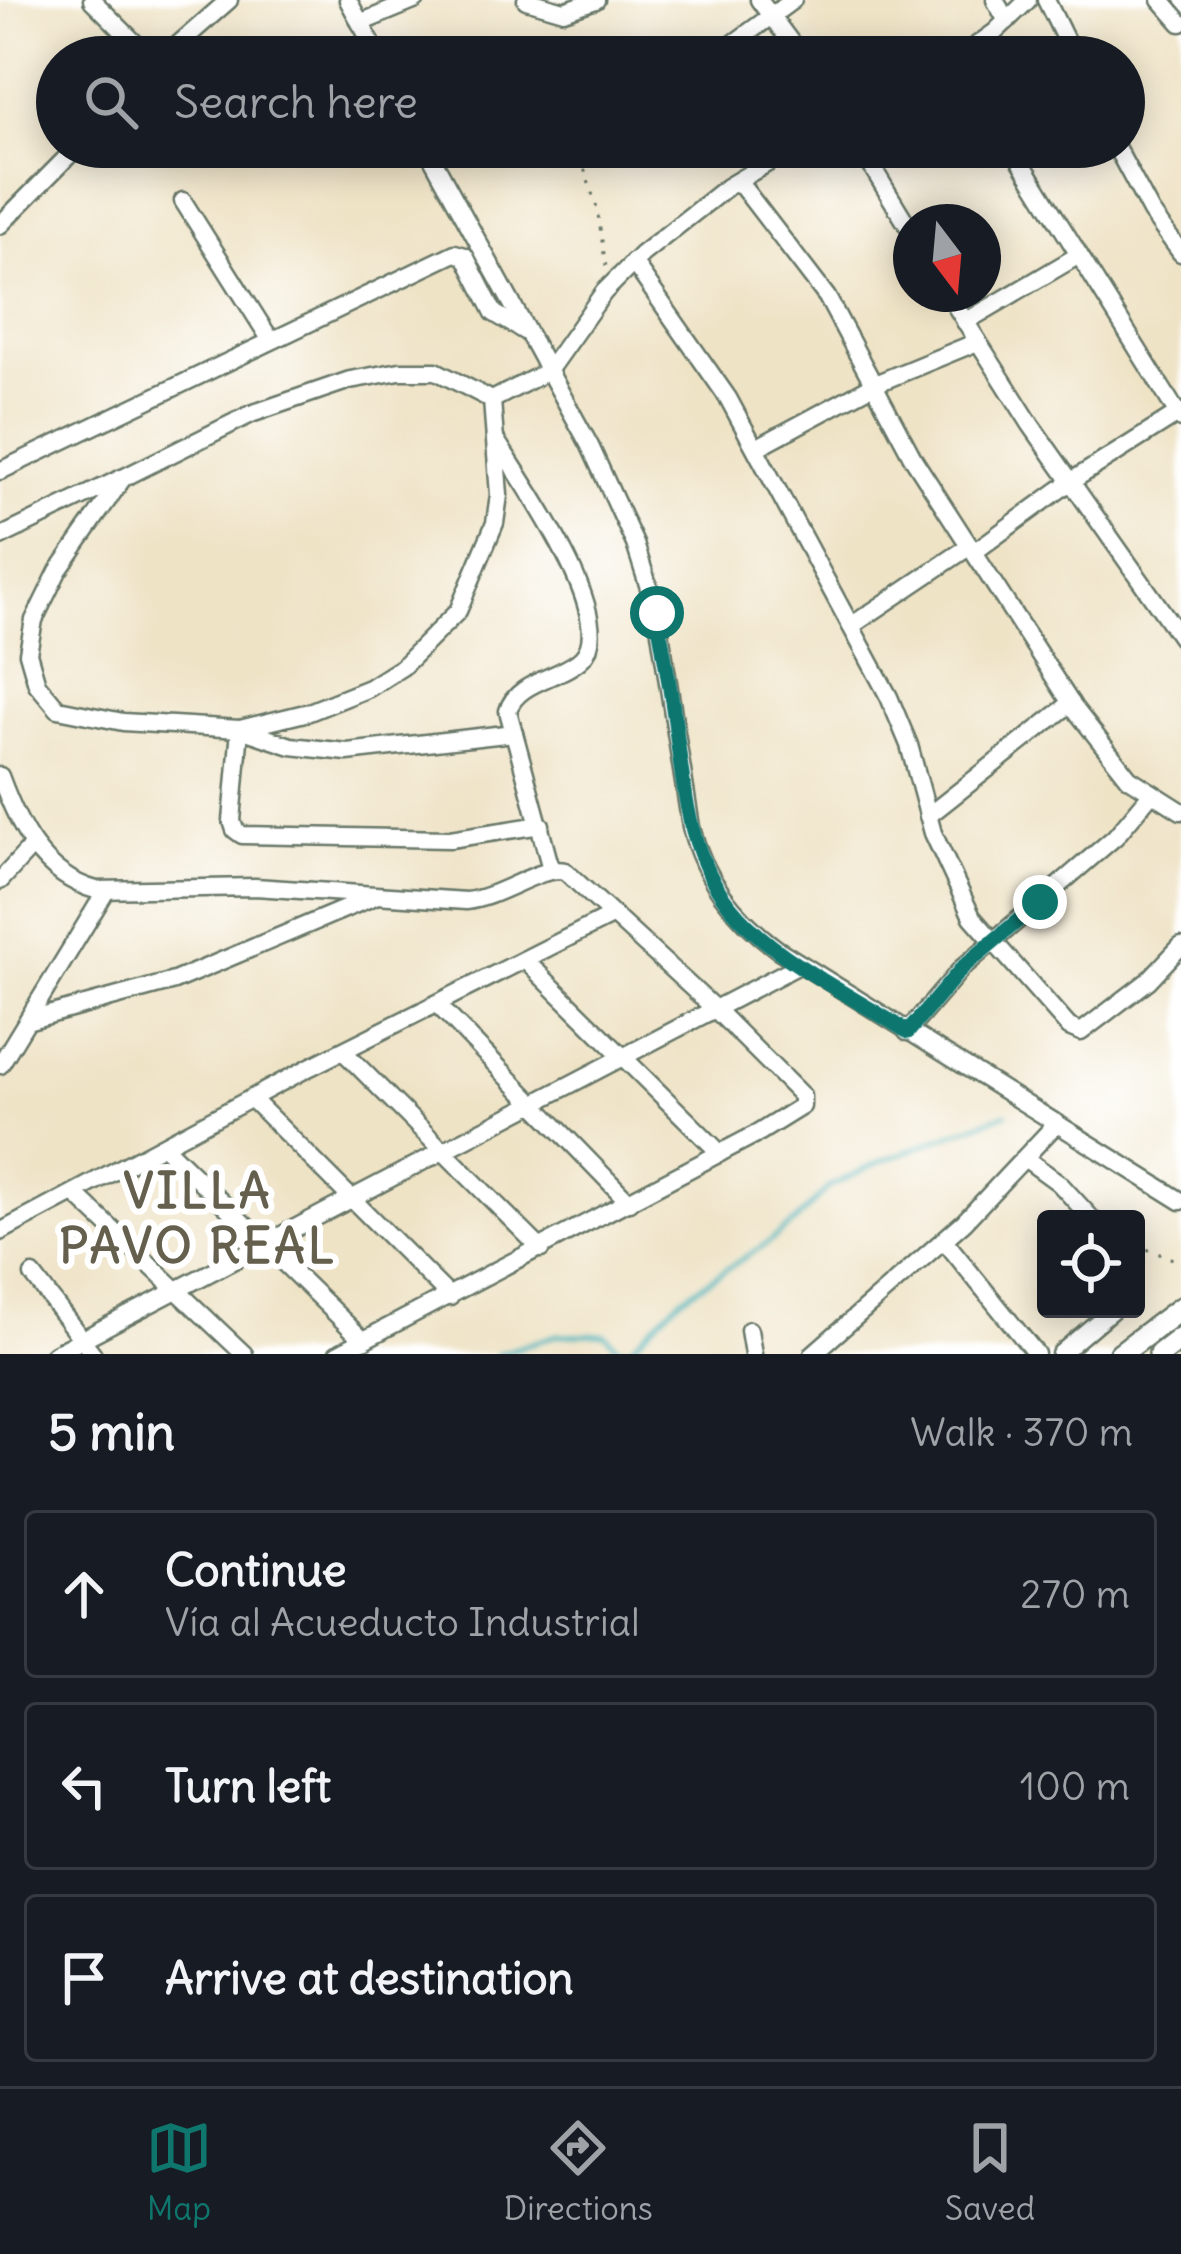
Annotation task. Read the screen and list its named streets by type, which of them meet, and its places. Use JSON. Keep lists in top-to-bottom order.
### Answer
{
  "districts": ["VILLA PAVO REAL"],
  "north": "bottom",
  "page": {
    "search": "Search here",
    "heading": ["5 min", "Walk · 370 m"],
    "list": [
      ["Continue", "Vía al Acueducto Industrial", "270 m"],
      ["Turn left", "100 m"],
      "Arrive at destination"
    ],
    "nav": ["Map", "Directions", "Saved"]
  }
}
